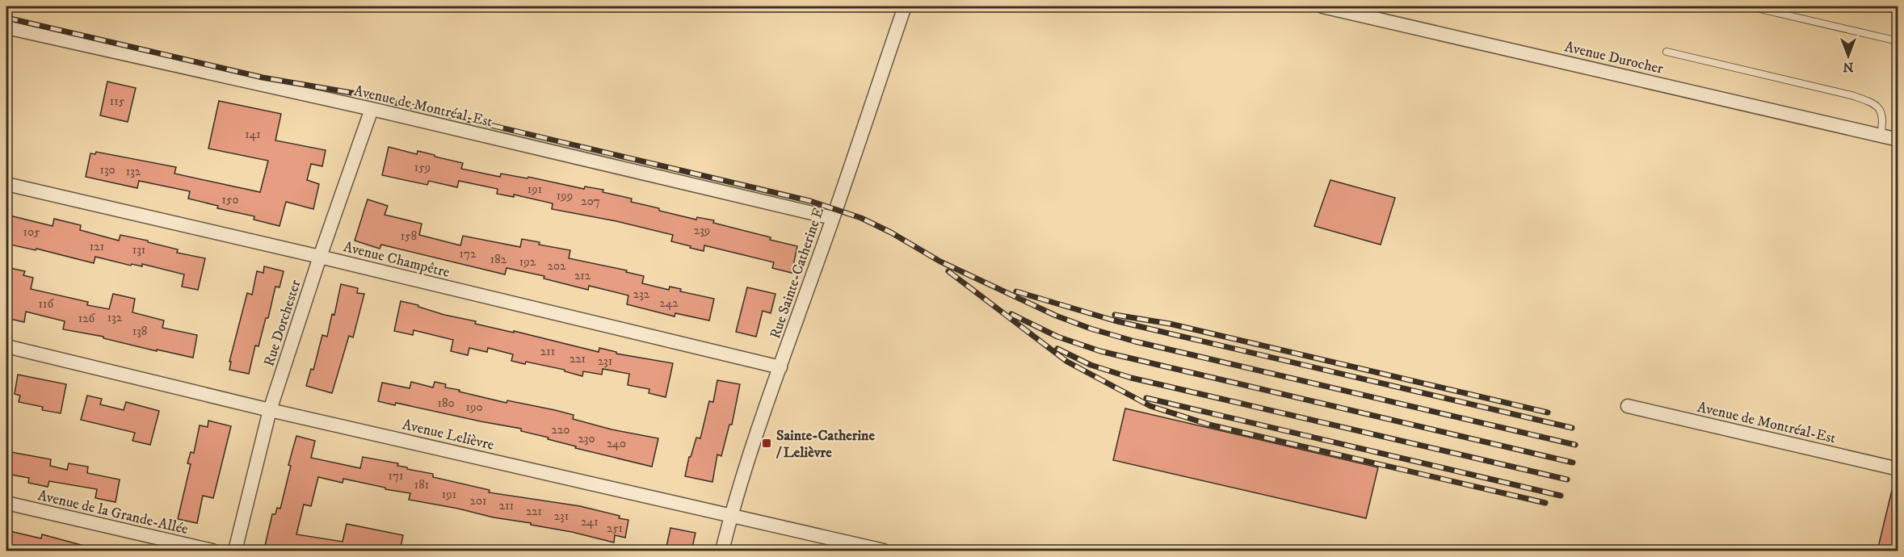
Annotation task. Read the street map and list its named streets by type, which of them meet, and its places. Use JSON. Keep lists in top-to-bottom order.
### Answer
{
  "streets": {
    "street": [
      "Avenue Durocher",
      "Avenue de Montréal-Est",
      "Avenue Champêtre",
      "Rue Sainte-Catherine E",
      "Rue Dorchester",
      "Avenue Lelièvre",
      "Avenue de la Grande-Allée"
    ]
  },
  "crossings": [
    ["Avenue de Montréal-Est", "Rue Sainte-Catherine E"],
    ["Avenue de Montréal-Est", "Rue Dorchester"],
    ["Avenue Champêtre", "Rue Sainte-Catherine E"],
    ["Avenue Champêtre", "Rue Dorchester"],
    ["Rue Sainte-Catherine E", "Avenue Lelièvre"],
    ["Rue Dorchester", "Avenue Lelièvre"]
  ],
  "places": {
    "transit": ["Sainte-Catherine / Lelièvre"]
  },
  "house_numbers": [
    "115",
    "141",
    "159",
    "130",
    "132",
    "191",
    "199",
    "150",
    "207",
    "239",
    "105",
    "158",
    "121",
    "131",
    "172",
    "182",
    "192",
    "202",
    "212",
    "232",
    "242",
    "116",
    "132",
    "126",
    "138",
    "211",
    "221",
    "231",
    "180",
    "190",
    "220",
    "230",
    "240",
    "171",
    "181",
    "191",
    "201",
    "211",
    "221",
    "231",
    "241",
    "251"
  ],
  "north": "bottom"
}
